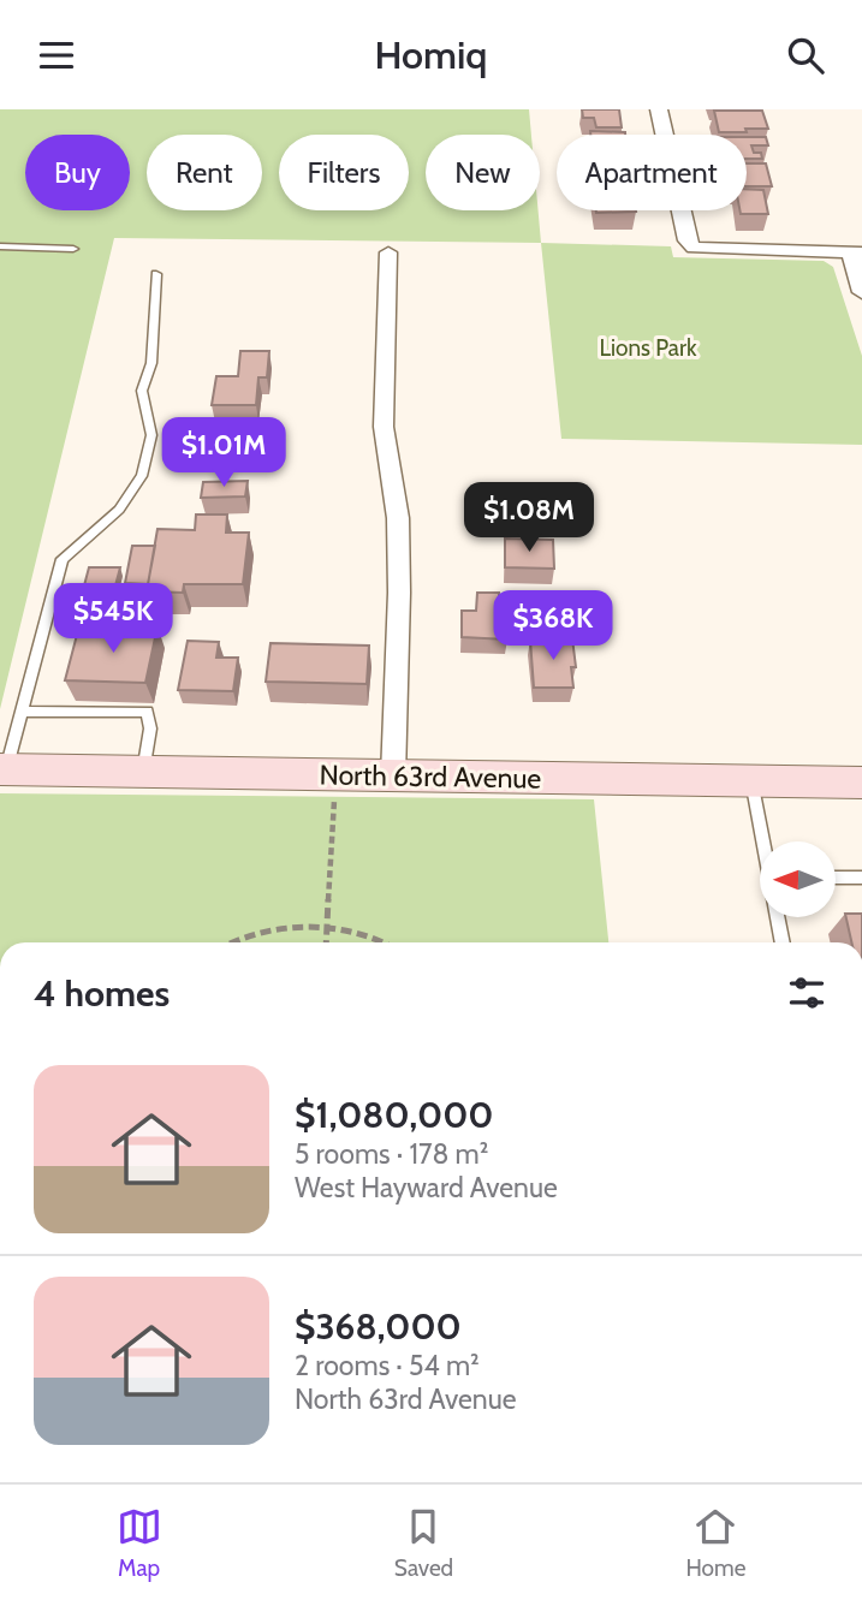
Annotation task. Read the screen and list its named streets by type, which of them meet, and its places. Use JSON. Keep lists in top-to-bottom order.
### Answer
{
  "streets": {
    "street": ["North 63rd Avenue"]
  },
  "parks": ["Lions Park"],
  "north": "left",
  "page": {
    "header": "Homiq",
    "chip": [
      "Buy",
      "Rent",
      "Filters",
      "New",
      "Apartment"
    ],
    "price": [
      "$1.01M",
      "$1.08M",
      "$545K",
      "$368K"
    ],
    "heading": "4 homes",
    "list": [
      {
        "name": "$1,080,000",
        "note": "5 rooms · 178 m² · West Hayward Avenue"
      },
      {
        "name": "$368,000",
        "note": "2 rooms · 54 m² · North 63rd Avenue"
      }
    ],
    "tabs": ["Map", "Saved", "Home"]
  }
}
